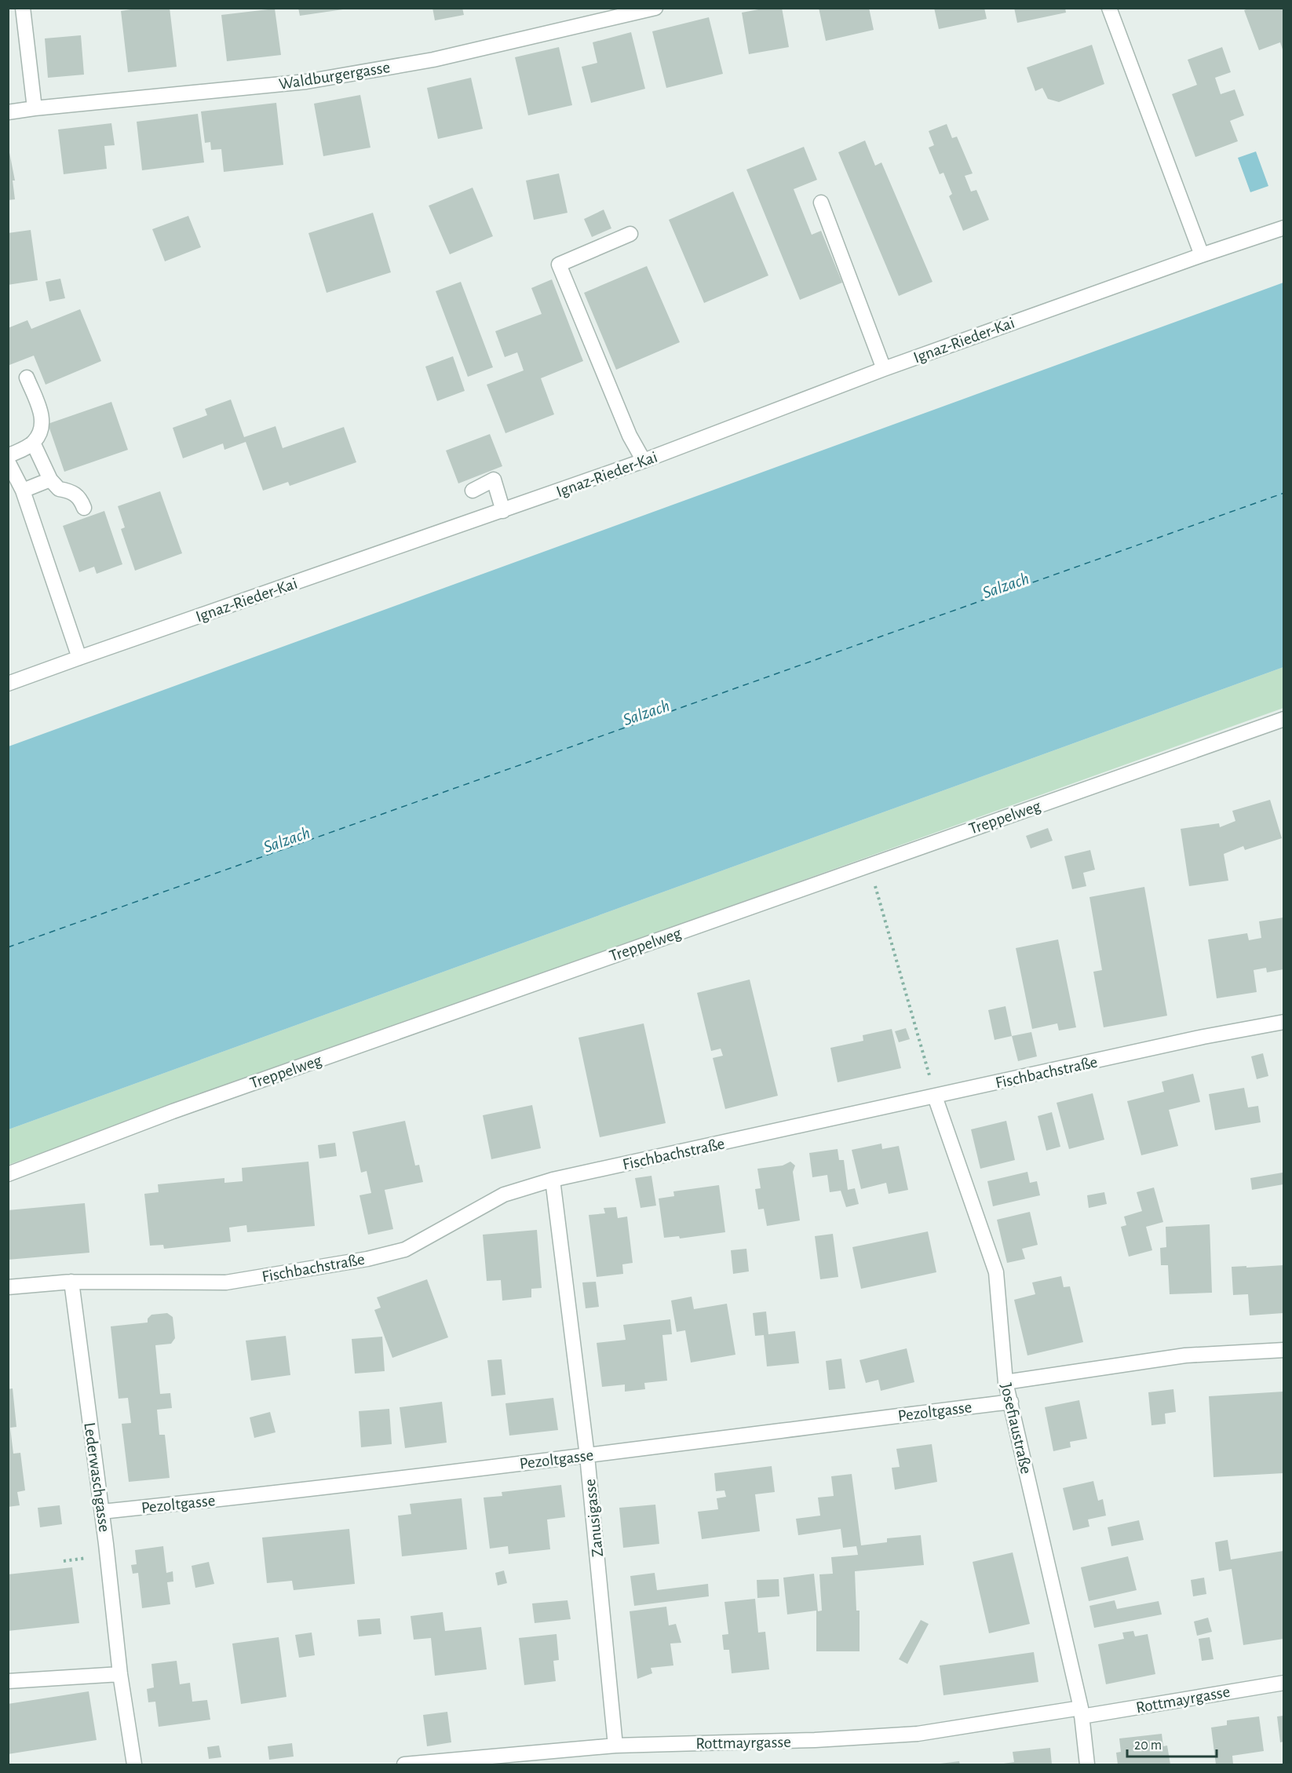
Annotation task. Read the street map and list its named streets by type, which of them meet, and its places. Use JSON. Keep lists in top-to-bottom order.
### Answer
{
  "streets": {
    "street": [
      "Waldburgergasse",
      "Ignaz-Rieder-Kai",
      "Treppelweg",
      "Fischbachstraße",
      "Pezoltgasse",
      "Josefiaustraße",
      "Lederwaschgasse",
      "Zanusigasse",
      "Rottmayrgasse"
    ]
  },
  "crossings": [
    ["Fischbachstraße", "Josefiaustraße"],
    ["Fischbachstraße", "Lederwaschgasse"],
    ["Fischbachstraße", "Zanusigasse"],
    ["Pezoltgasse", "Josefiaustraße"],
    ["Pezoltgasse", "Lederwaschgasse"],
    ["Pezoltgasse", "Zanusigasse"],
    ["Josefiaustraße", "Rottmayrgasse"],
    ["Zanusigasse", "Rottmayrgasse"]
  ],
  "water": ["Salzach"],
  "scale_bar": "20 m"
}
